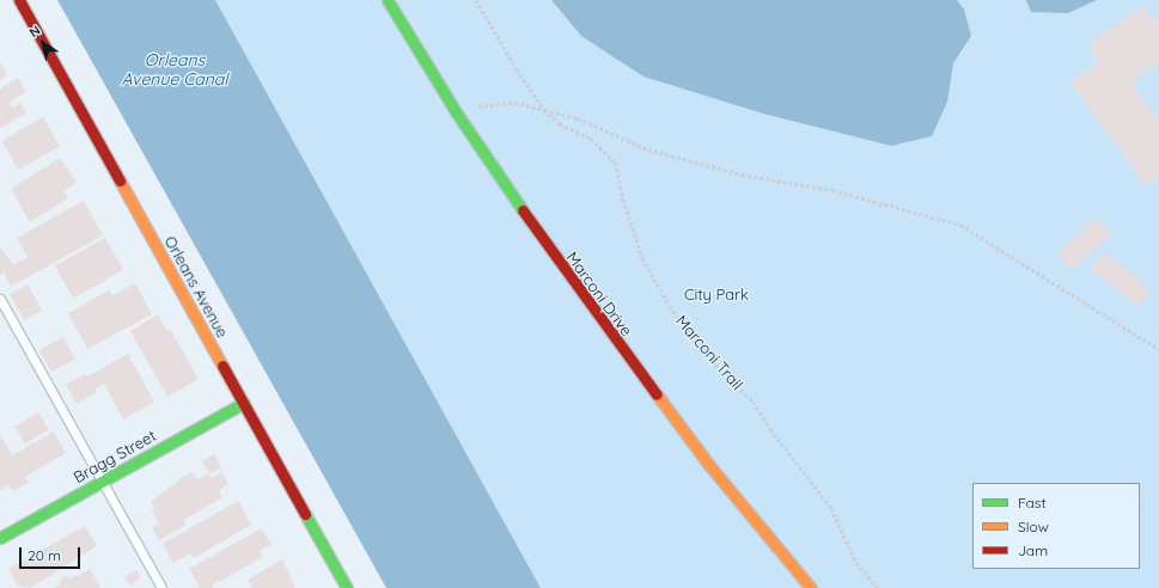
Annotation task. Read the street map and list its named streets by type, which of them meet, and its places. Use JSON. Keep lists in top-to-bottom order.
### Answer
{
  "streets": {
    "street": ["Orleans Avenue", "Marconi Drive", "Bragg Street"],
    "path": ["Marconi Trail"]
  },
  "crossings": [
    ["Orleans Avenue", "Bragg Street"]
  ],
  "water": ["Orleans Avenue Canal"],
  "parks": ["City Park"],
  "legend": ["Fast", "Slow", "Jam"],
  "scale_bar": "20 m",
  "north": "top left"
}
